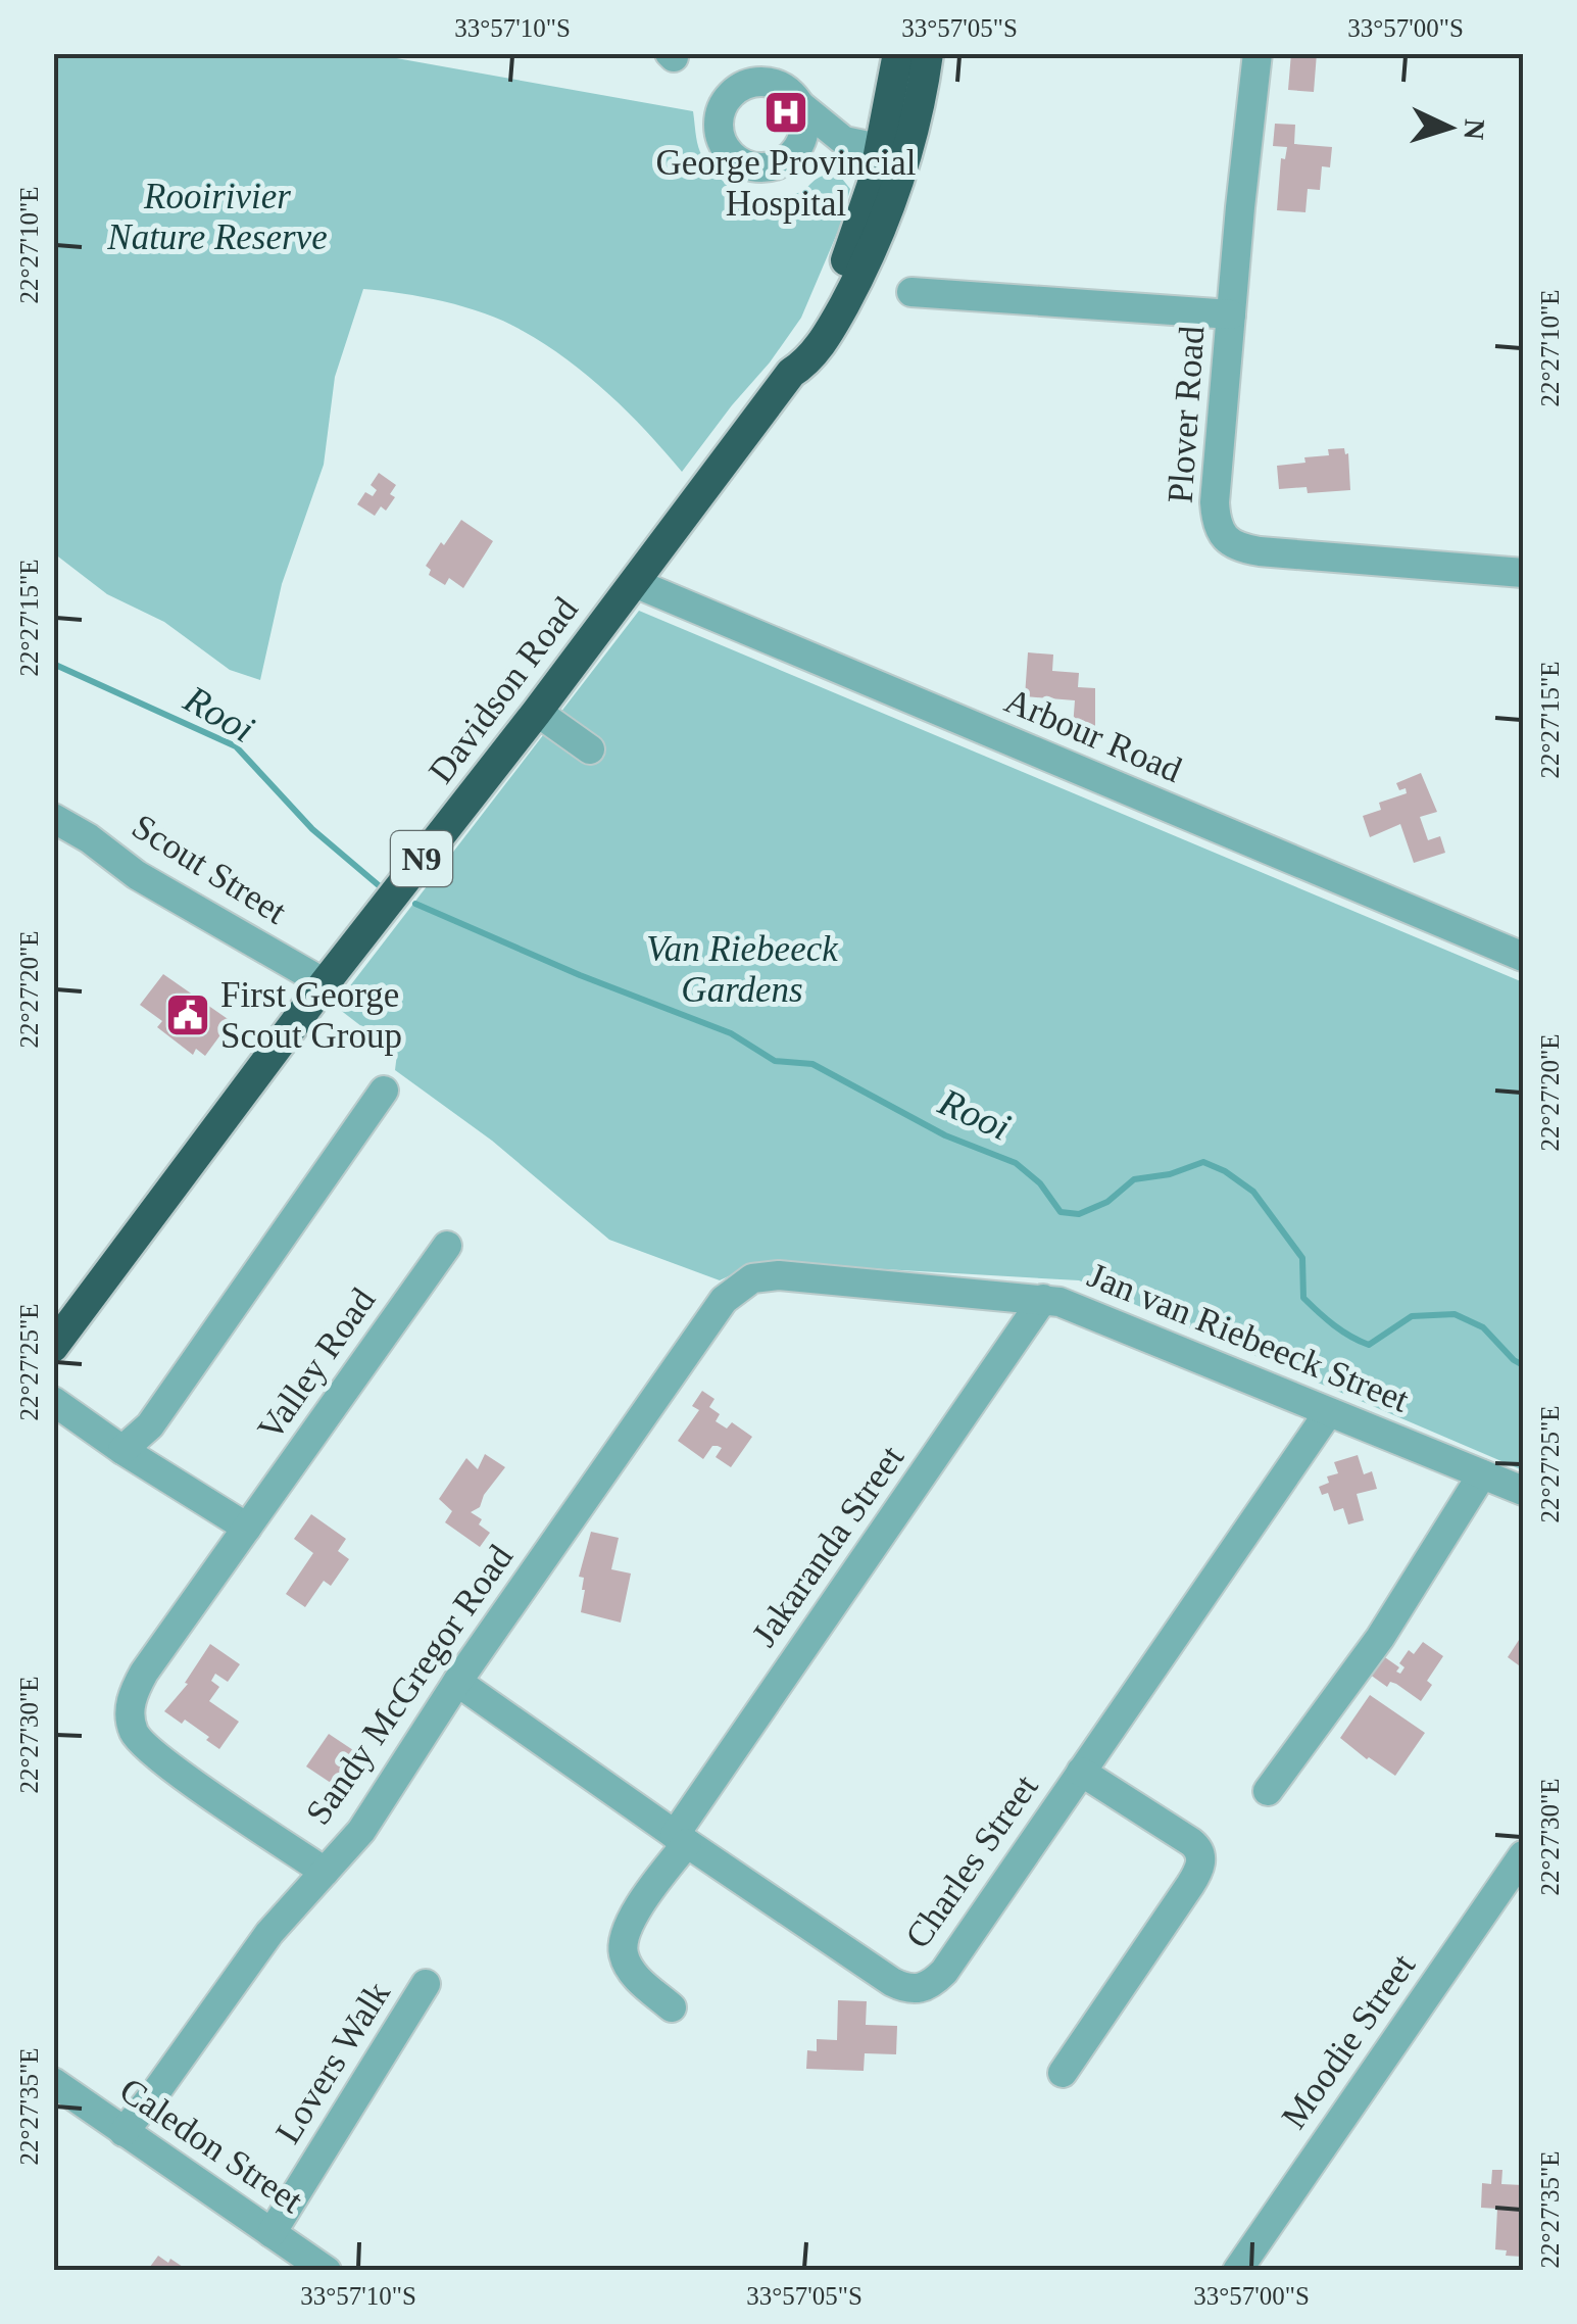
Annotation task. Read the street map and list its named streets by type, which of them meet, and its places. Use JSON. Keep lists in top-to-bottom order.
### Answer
{
  "streets": {
    "highway": ["Davidson Road", "N9"],
    "street": [
      "Plover Road",
      "Arbour Road",
      "Scout Street",
      "Jan van Riebeeck Street",
      "Valley Road",
      "Jakaranda Street",
      "Sandy McGregor Road",
      "Charles Street",
      "Moodie Street",
      "Lovers Walk",
      "Caledon Street"
    ]
  },
  "crossings": [
    ["Davidson Road", "Arbour Road"],
    ["Davidson Road", "Scout Street"],
    ["Jan van Riebeeck Street", "Jakaranda Street"],
    ["Jan van Riebeeck Street", "Sandy McGregor Road"],
    ["Jan van Riebeeck Street", "Charles Street"],
    ["Valley Road", "Sandy McGregor Road"],
    ["Jakaranda Street", "Charles Street"],
    ["Sandy McGregor Road", "Charles Street"],
    ["Sandy McGregor Road", "Caledon Street"],
    ["Lovers Walk", "Caledon Street"]
  ],
  "water": ["Rooi"],
  "parks": ["Rooirivier Nature Reserve", "Van Riebeeck Gardens"],
  "places": {
    "hospital": ["George Provincial Hospital"],
    "public building": ["First George Scout Group"]
  },
  "north": "right",
  "coordinates": [
    "33°57'10\"S",
    "33°57'05\"S",
    "33°57'00\"S",
    "22°27'10\"E",
    "22°27'15\"E",
    "22°27'20\"E",
    "22°27'25\"E",
    "22°27'30\"E",
    "22°27'35\"E"
  ]
}
